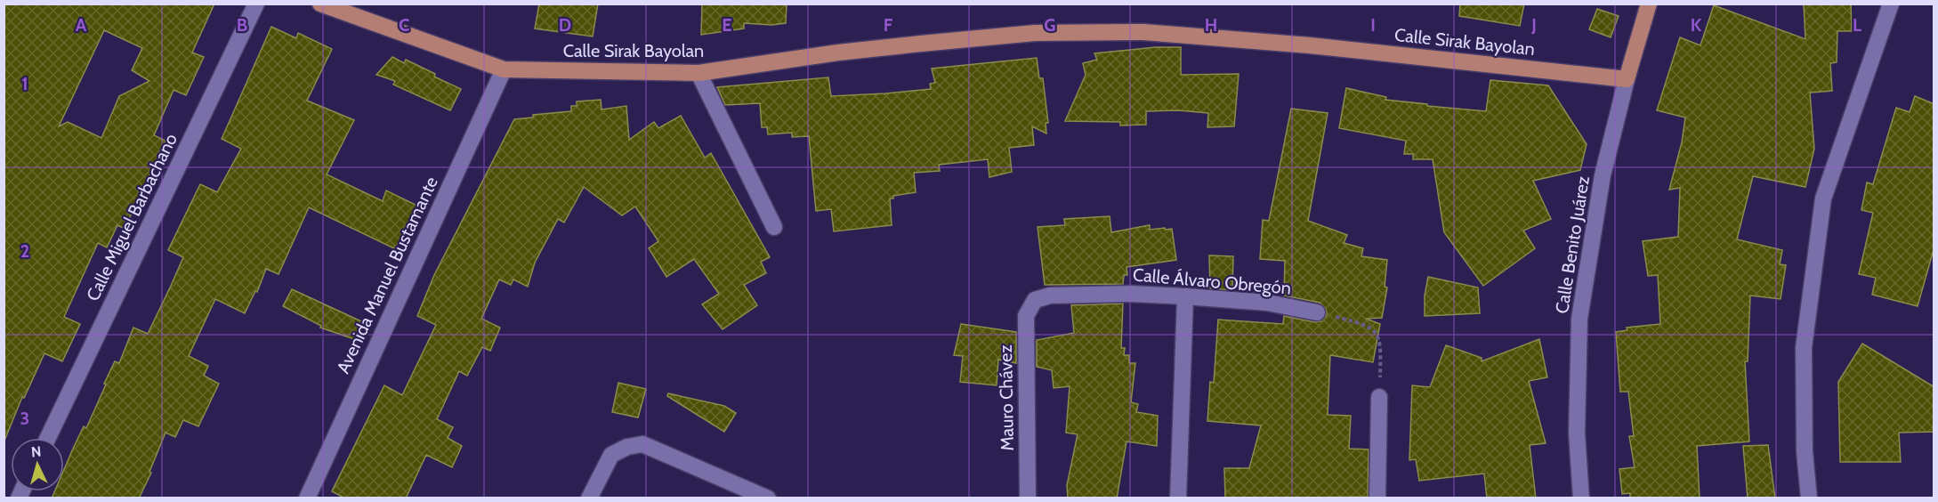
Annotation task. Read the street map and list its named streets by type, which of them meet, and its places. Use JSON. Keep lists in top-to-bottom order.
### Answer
{
  "streets": {
    "main road": ["Calle Sirak Bayolan", "Calle Benito Juárez"],
    "street": [
      "Calle Miguel Barbachano",
      "Avenida Manuel Bustamante",
      "Calle Álvaro Obregón",
      "Mauro Chávez"
    ]
  },
  "crossings": [
    ["Calle Sirak Bayolan", "Calle Benito Juárez"],
    ["Calle Sirak Bayolan", "Avenida Manuel Bustamante"],
    ["Calle Álvaro Obregón", "Mauro Chávez"]
  ],
  "north": "top",
  "grid": {
    "columns": [
      "A",
      "B",
      "C",
      "D",
      "E",
      "F",
      "G",
      "H",
      "I",
      "J",
      "K",
      "L"
    ],
    "rows": ["1", "2", "3"]
  }
}
